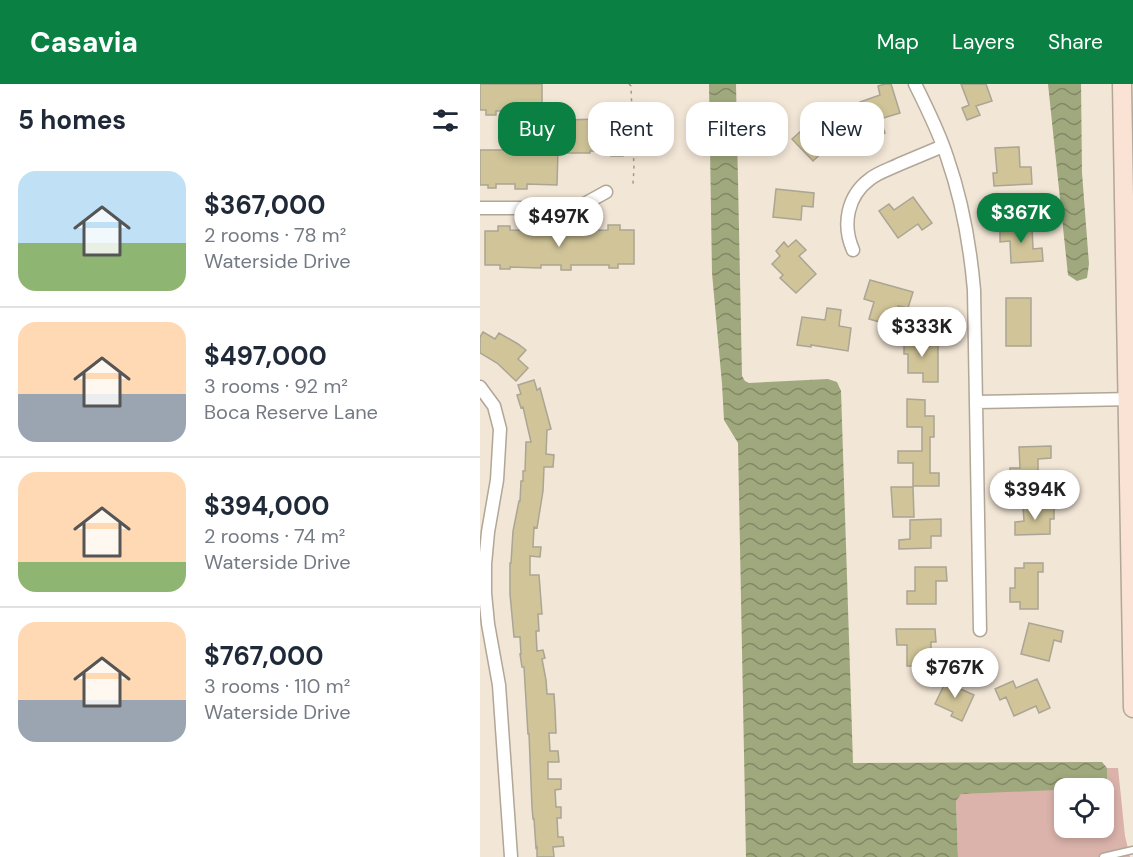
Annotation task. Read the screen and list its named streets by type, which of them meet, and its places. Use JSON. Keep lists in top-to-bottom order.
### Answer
{
  "page": {
    "header": "Casavia",
    "nav": ["Map", "Layers", "Share"],
    "heading": "5 homes",
    "chip": [
      "Buy",
      "Rent",
      "Filters",
      "New"
    ],
    "list": [
      {
        "name": "$367,000",
        "note": "2 rooms · 78 m² · Waterside Drive"
      },
      {
        "name": "$497,000",
        "note": "3 rooms · 92 m² · Boca Reserve Lane"
      },
      {
        "name": "$394,000",
        "note": "2 rooms · 74 m² · Waterside Drive"
      },
      {
        "name": "$767,000",
        "note": "3 rooms · 110 m² · Waterside Drive"
      }
    ],
    "price": [
      "$367K",
      "$497K",
      "$333K",
      "$394K",
      "$767K"
    ]
  }
}
